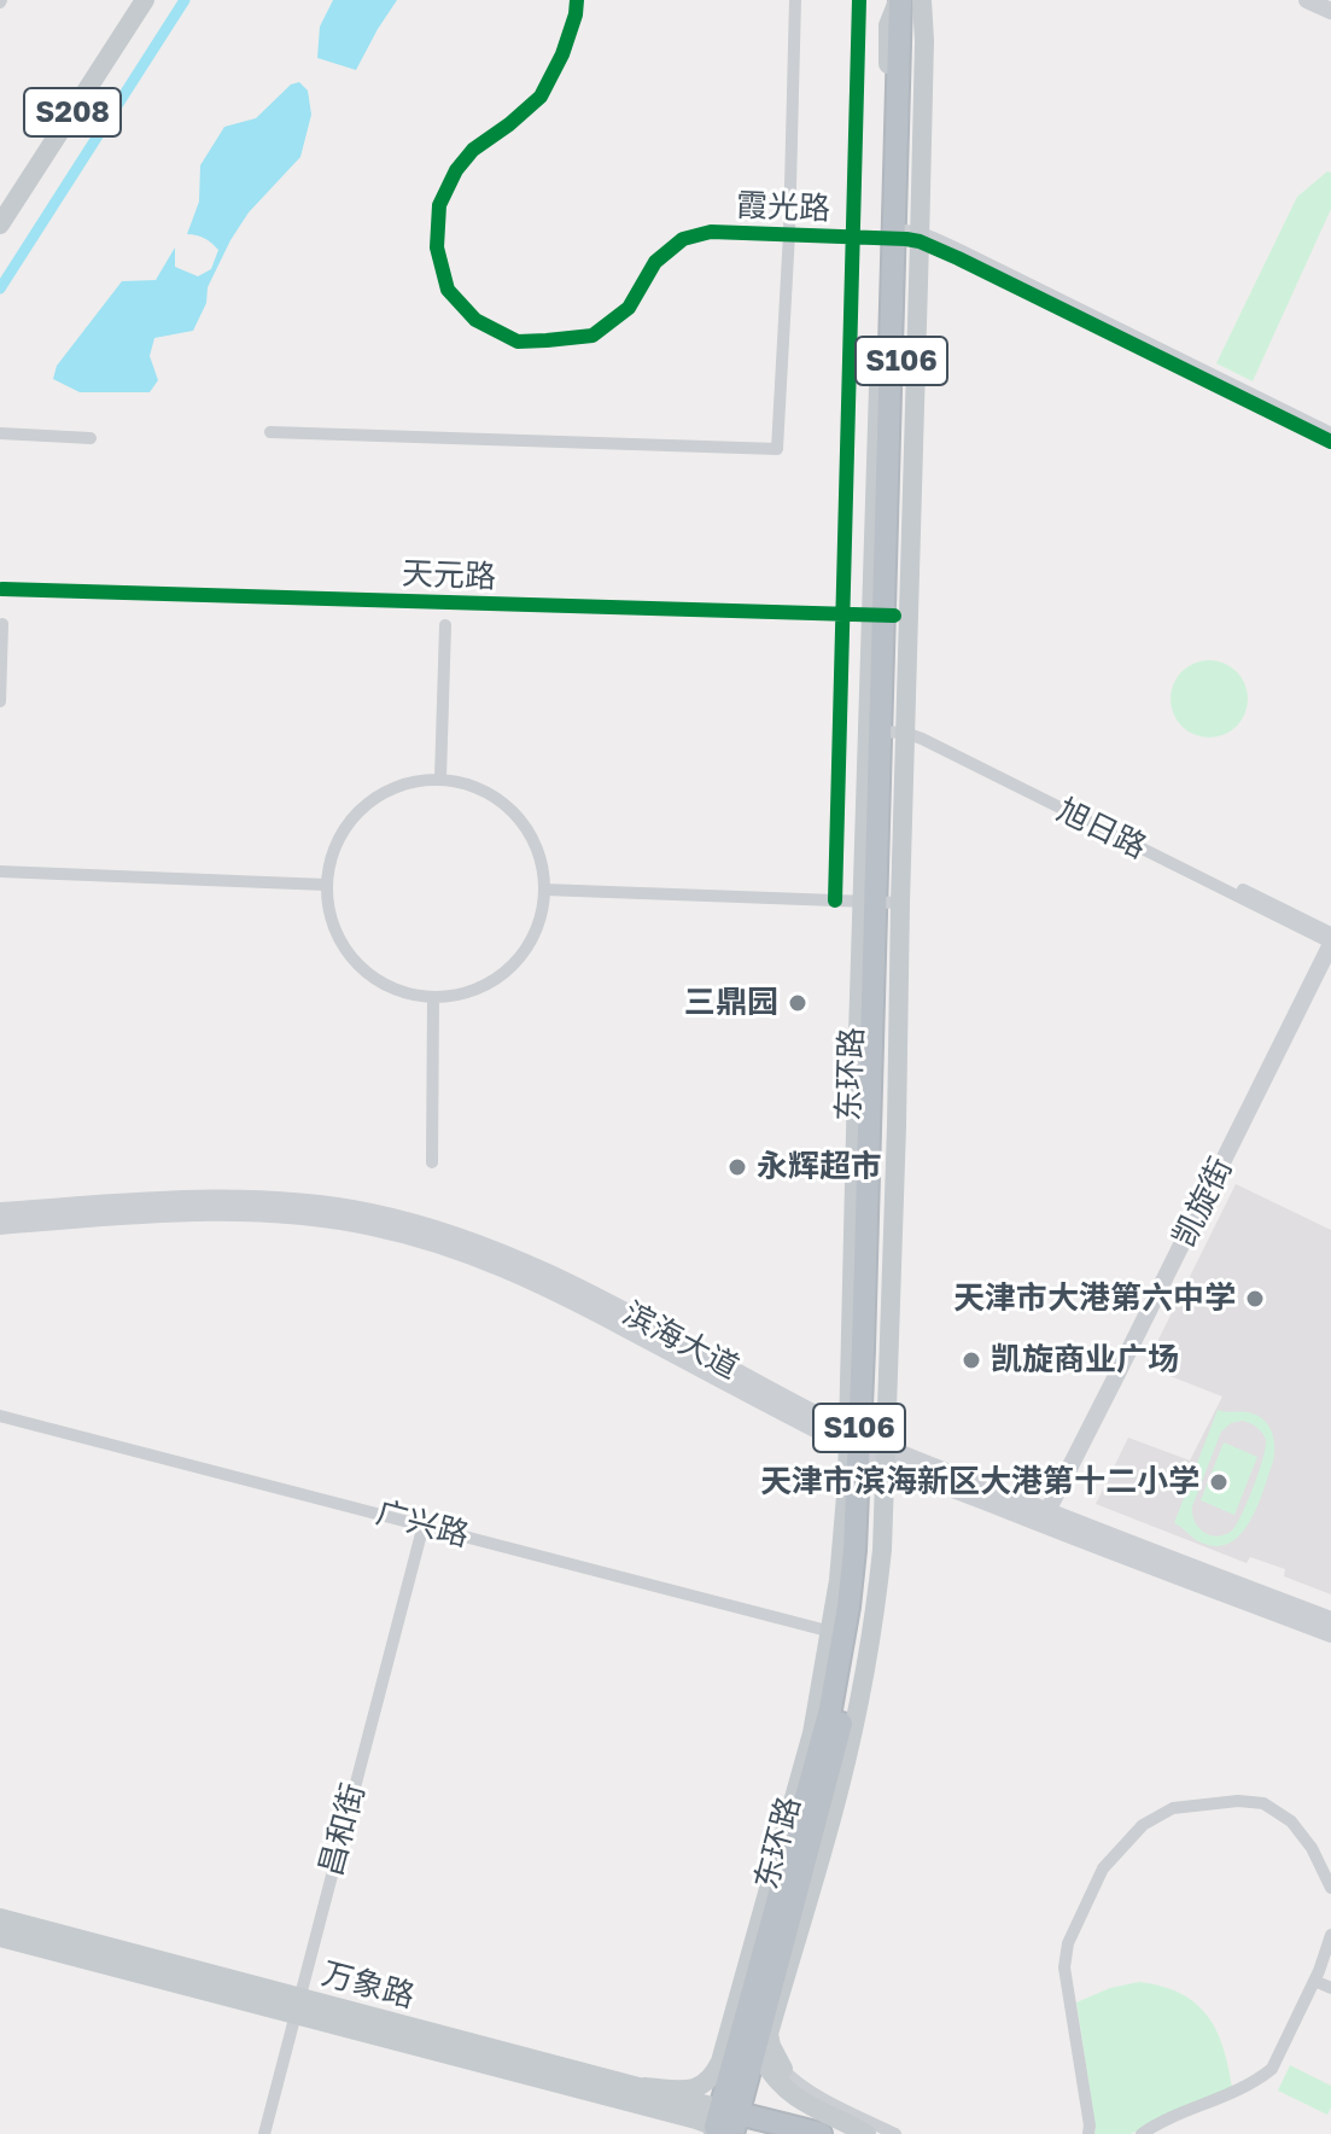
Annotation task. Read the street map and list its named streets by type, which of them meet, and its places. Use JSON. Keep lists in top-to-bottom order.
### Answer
{
  "streets": {
    "highway": ["S106", "东环路"],
    "main road": [
      "S208",
      "霞光路",
      "凯旋街",
      "滨海大道",
      "万象路"
    ],
    "street": [
      "天元路",
      "旭日路",
      "广兴路",
      "昌和街"
    ]
  },
  "crossings": [
    ["霞光路", "东环路"],
    ["天元路", "东环路"],
    ["旭日路", "东环路"],
    ["旭日路", "凯旋街"],
    ["东环路", "滨海大道"],
    ["东环路", "广兴路"],
    ["东环路", "万象路"],
    ["凯旋街", "滨海大道"],
    ["广兴路", "昌和街"],
    ["昌和街", "万象路"]
  ],
  "places": [
    "三鼎园",
    "永辉超市",
    "天津市大港第六中学",
    "凯旋商业广场",
    "天津市滨海新区大港第十二小学"
  ]
}
